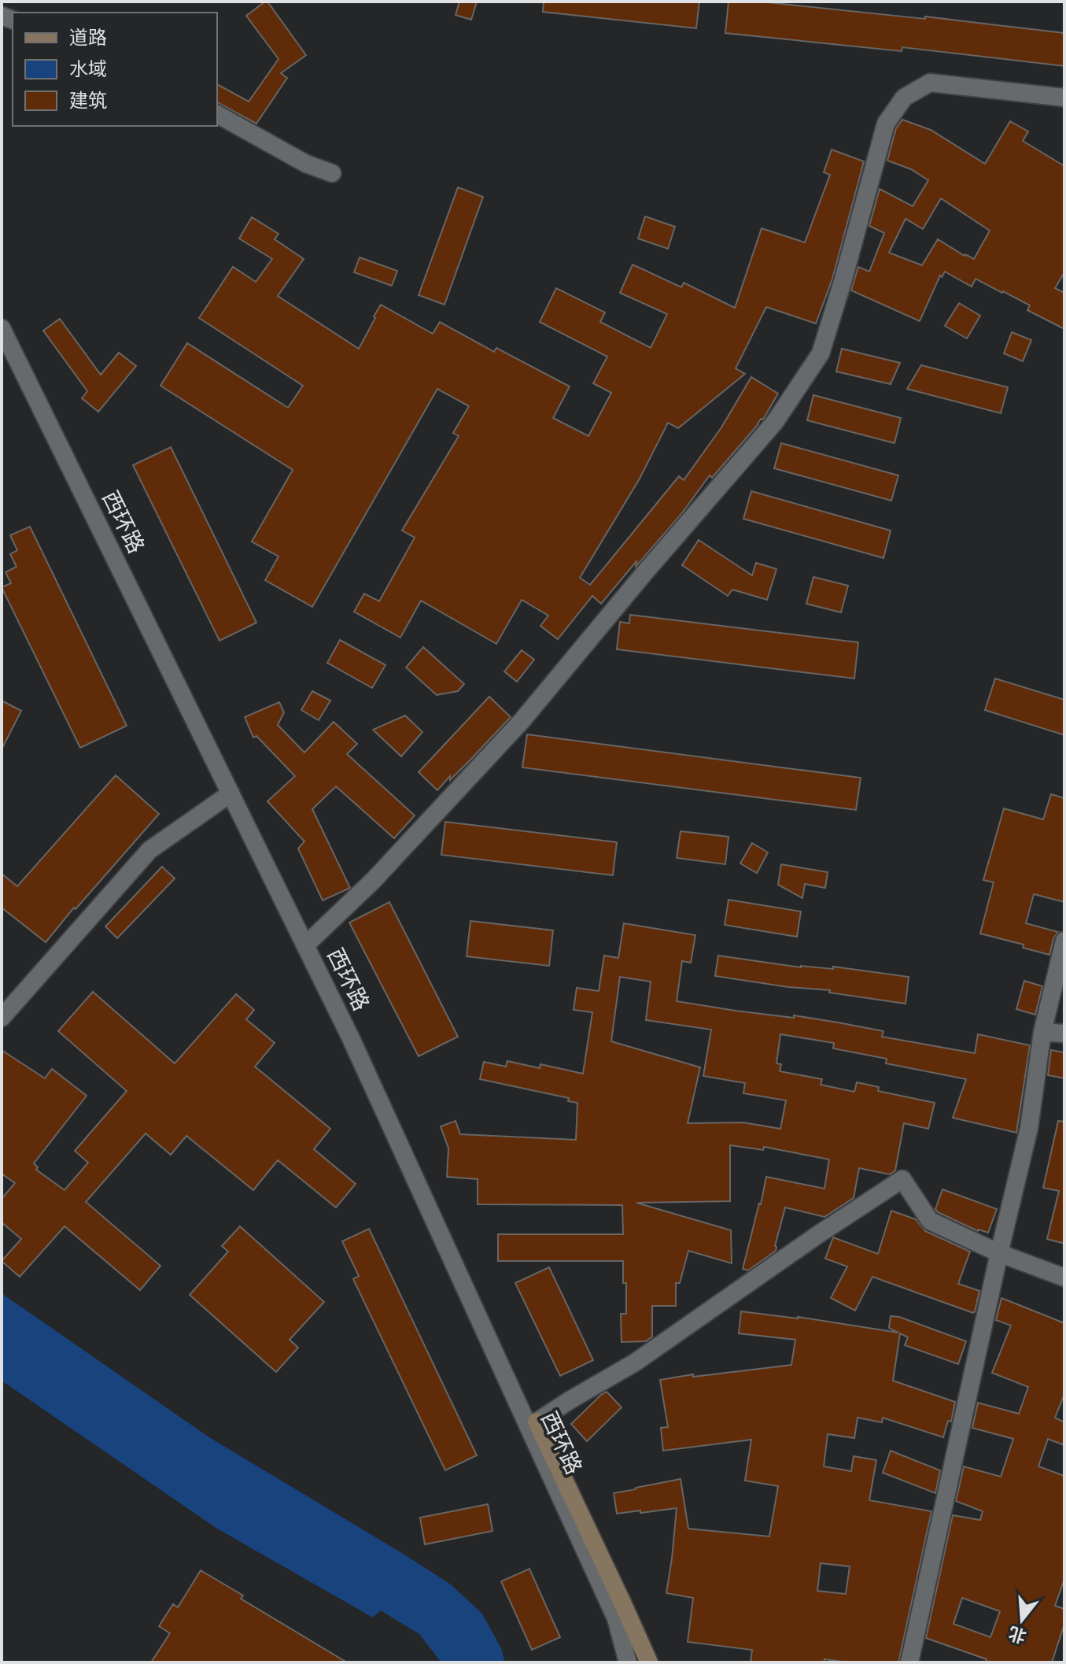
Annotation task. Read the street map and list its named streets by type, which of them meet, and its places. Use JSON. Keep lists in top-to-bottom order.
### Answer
{
  "streets": {
    "main road": ["西环路"]
  },
  "legend": ["道路", "水域", "建筑"],
  "north": "bottom"
}
